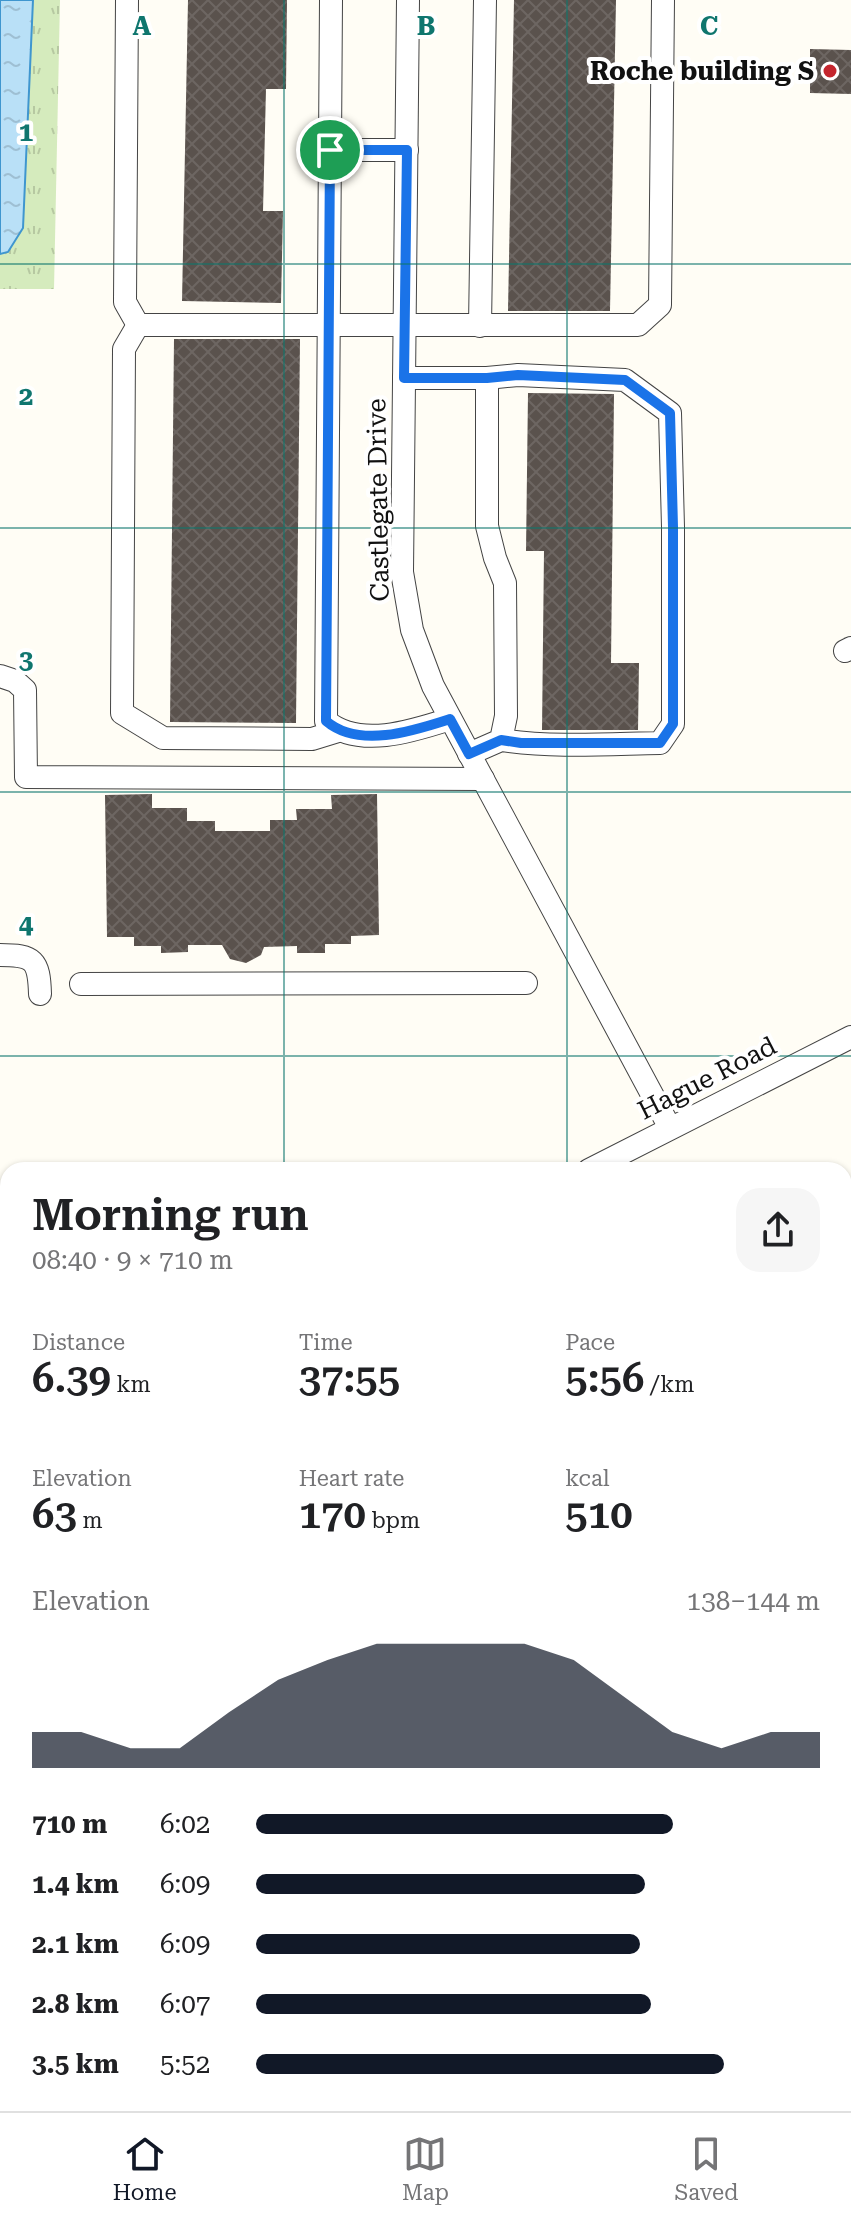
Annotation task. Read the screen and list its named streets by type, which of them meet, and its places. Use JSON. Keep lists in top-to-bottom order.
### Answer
{
  "streets": {
    "street": ["Castlegate Drive", "Hague Road"]
  },
  "crossings": [
    ["Castlegate Drive", "Hague Road"]
  ],
  "places": ["Roche building S"],
  "page": {
    "heading": ["Morning run", "08:40 · 9 × 710 m"],
    "stats": [
      ["Distance", "6.39 km"],
      ["Time", "37:55"],
      ["Pace", "5:56 /km"],
      ["Elevation", "63 m"],
      ["Heart rate", "170 bpm"],
      ["kcal", "510"]
    ],
    "chart": ["Elevation", "138–144 m"],
    "list": [
      {
        "name": "710 m",
        "note": "6:02"
      },
      {
        "name": "1.4 km",
        "note": "6:09"
      },
      {
        "name": "2.1 km",
        "note": "6:09"
      },
      {
        "name": "2.8 km",
        "note": "6:07"
      },
      {
        "name": "3.5 km",
        "note": "5:52"
      }
    ],
    "tabs": ["Home", "Map", "Saved"]
  },
  "grid": {
    "columns": ["A", "B", "C"],
    "rows": [
      "1",
      "2",
      "3",
      "4"
    ]
  }
}
